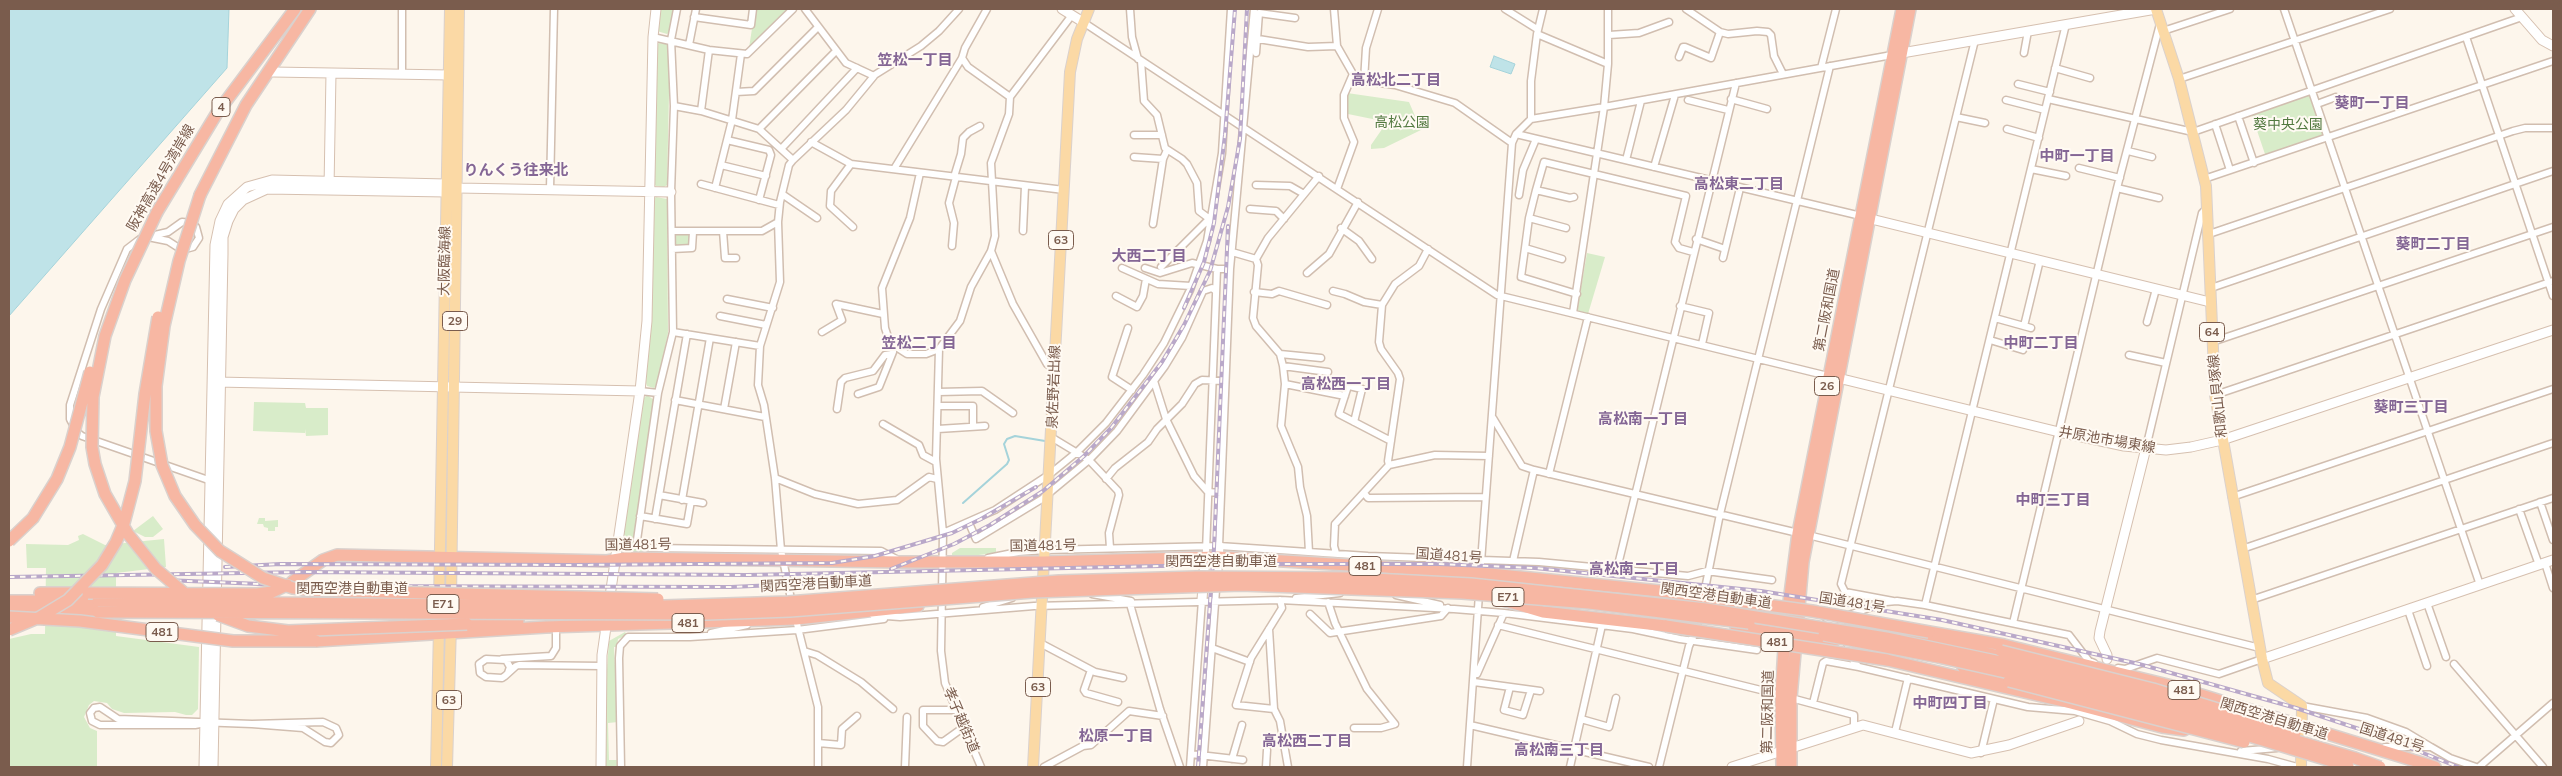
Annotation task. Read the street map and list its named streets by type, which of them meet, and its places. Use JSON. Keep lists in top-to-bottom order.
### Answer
{
  "streets": {
    "highway": [
      "4",
      "阪神高速4号湾岸線",
      "第二阪和国道",
      "26",
      "国道481号",
      "関西空港自動車道",
      "481",
      "E71"
    ],
    "main road": [
      "63",
      "大阪臨海線",
      "29",
      "64",
      "泉佐野岩出線",
      "和歌山貝塚線"
    ],
    "street": ["井原池市場東線", "孝子越街道"]
  },
  "crossings": [
    ["63", "大阪臨海線"],
    ["63", "481"],
    ["大阪臨海線", "国道481号"],
    ["大阪臨海線", "481"],
    ["第二阪和国道", "井原池市場東線"],
    ["第二阪和国道", "481"],
    ["泉佐野岩出線", "国道481号"],
    ["泉佐野岩出線", "481"],
    ["和歌山貝塚線", "井原池市場東線"],
    ["国道481号", "481"],
    ["国道481号", "孝子越街道"],
    ["関西空港自動車道", "481"],
    ["関西空港自動車道", "E71"],
    ["481", "孝子越街道"]
  ],
  "districts": [
    "笠松一丁目",
    "高松北二丁目",
    "葵町一丁目",
    "中町一丁目",
    "りんくう往来北",
    "高松東二丁目",
    "葵町二丁目",
    "大西二丁目",
    "笠松二丁目",
    "中町二丁目",
    "高松西一丁目",
    "葵町三丁目",
    "高松南一丁目",
    "中町三丁目",
    "高松南二丁目",
    "中町四丁目",
    "松原一丁目",
    "高松西二丁目",
    "高松南三丁目"
  ],
  "parks": ["高松公園", "葵中央公園"]
}
